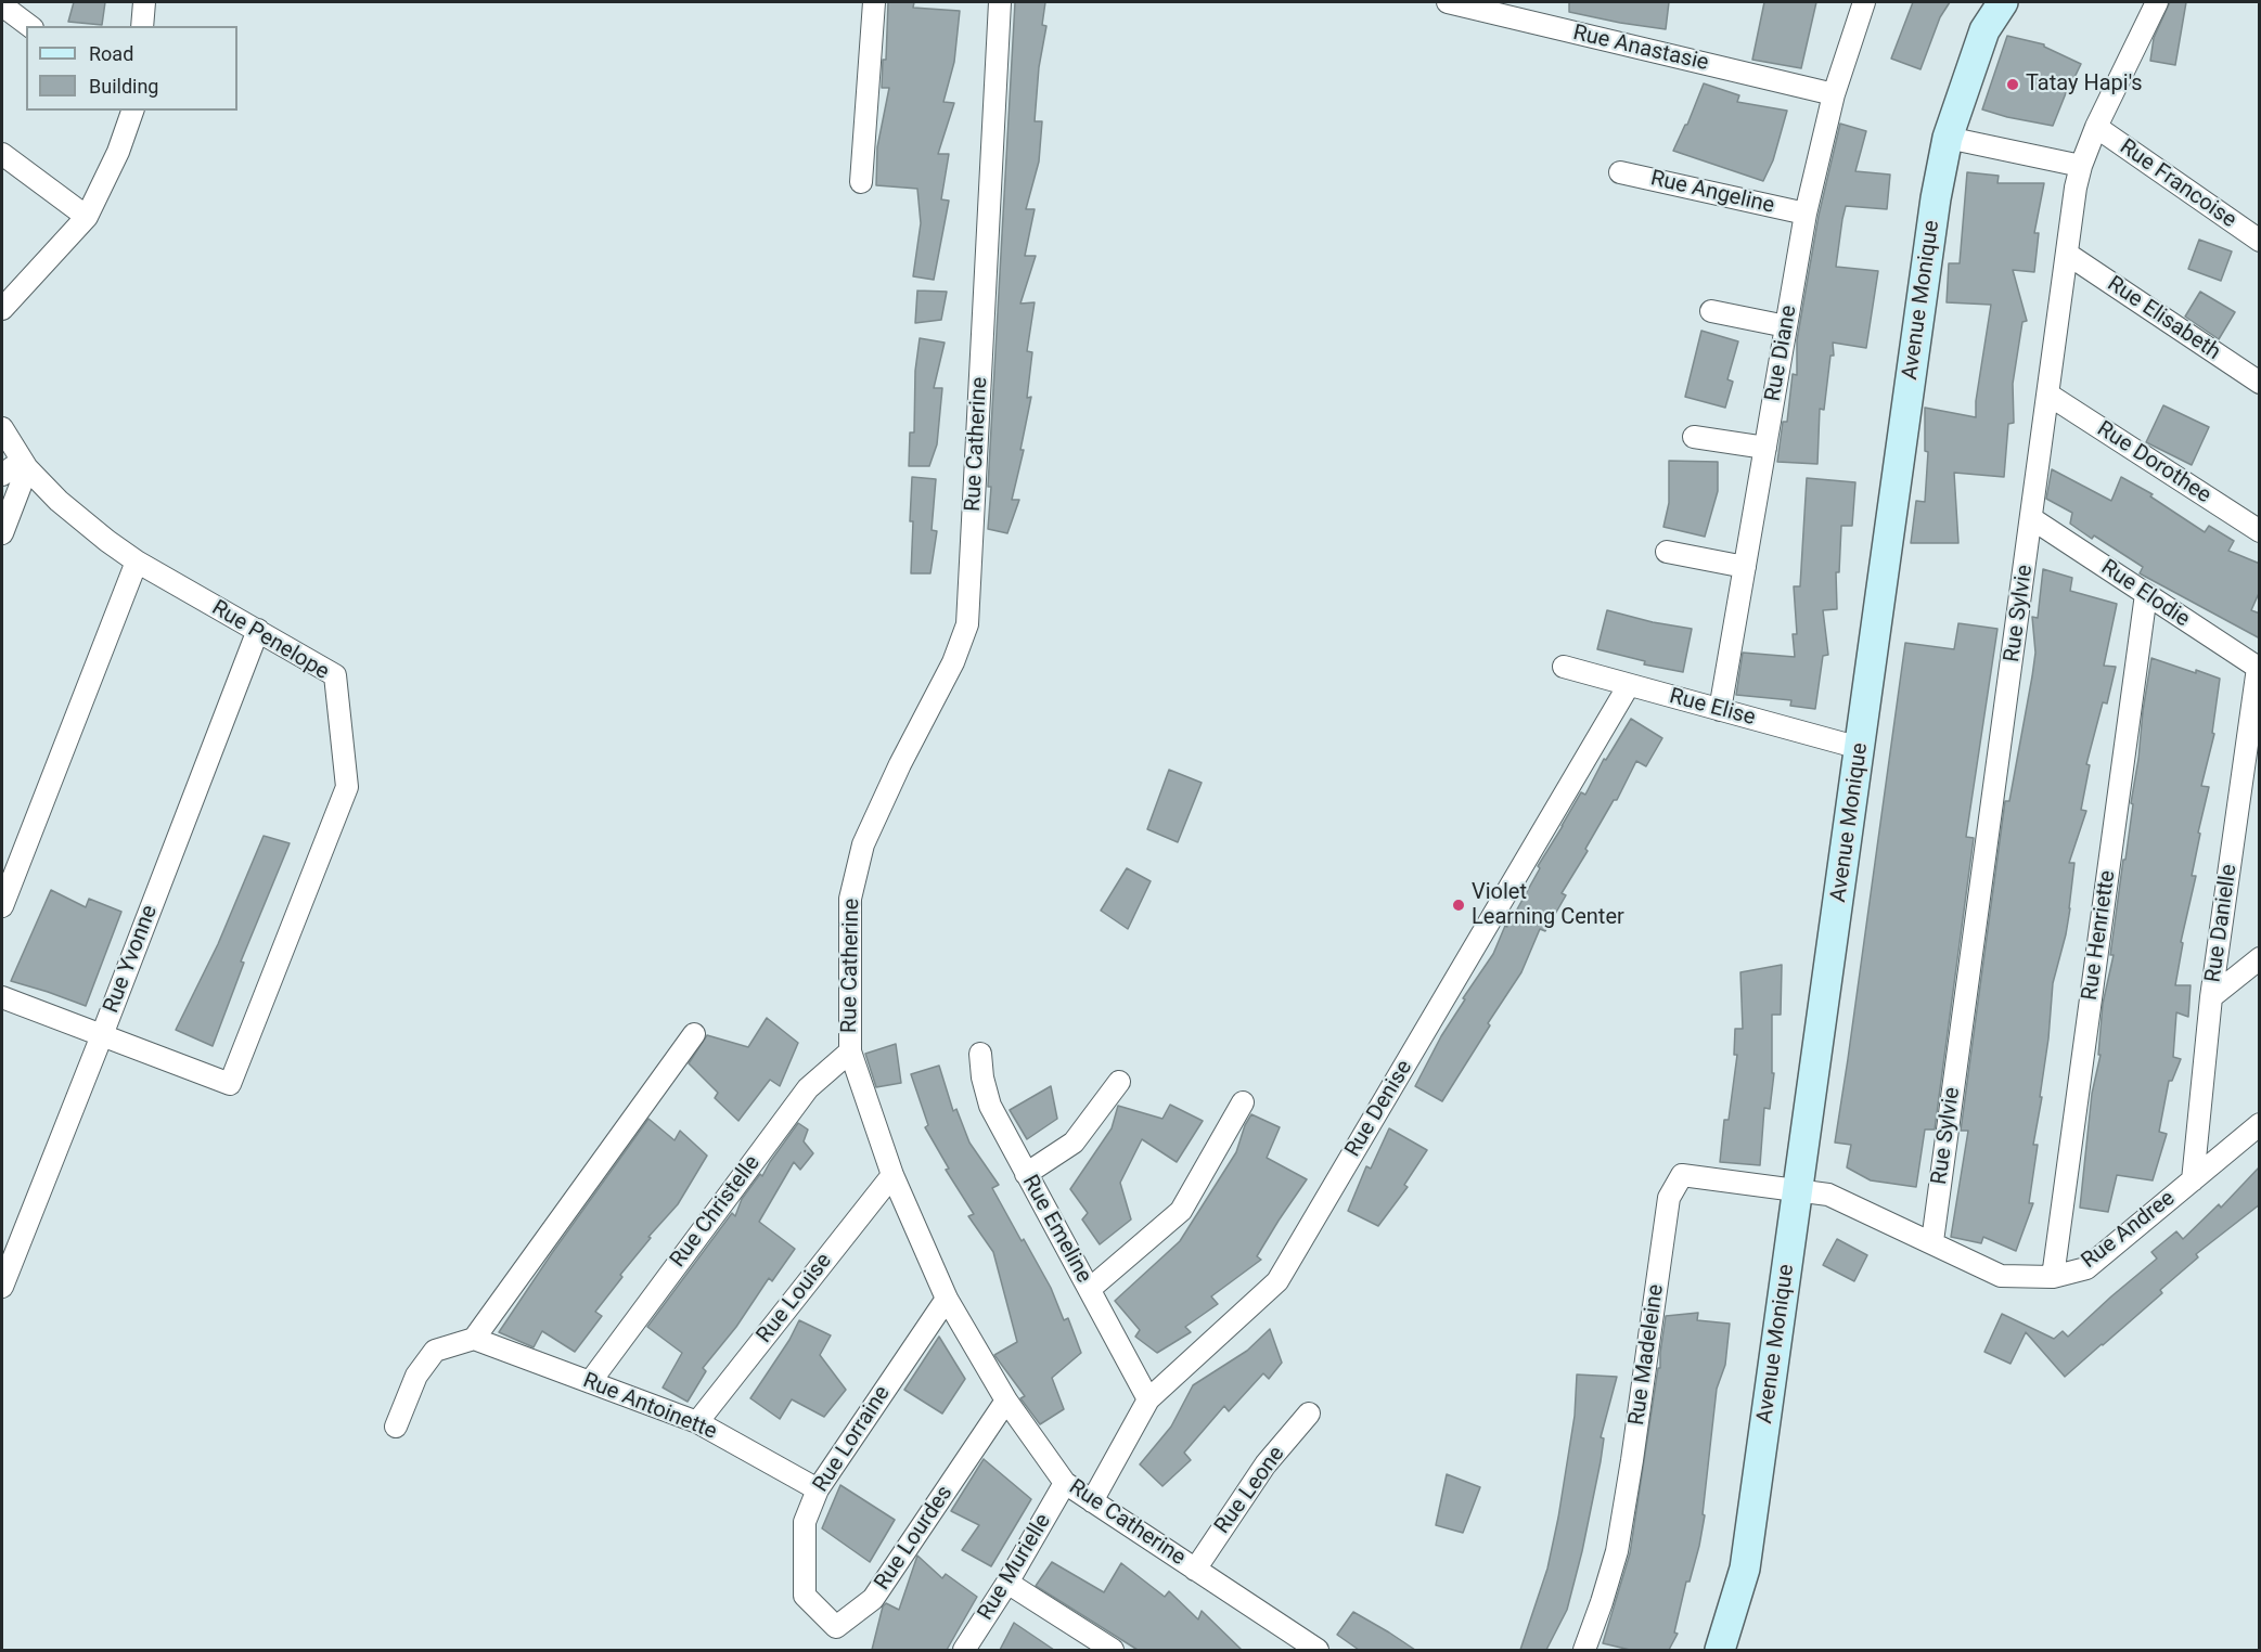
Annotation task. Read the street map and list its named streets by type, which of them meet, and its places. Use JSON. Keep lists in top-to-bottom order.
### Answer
{
  "streets": {
    "street": [
      "Rue Anastasie",
      "Rue Francoise",
      "Rue Angeline",
      "Avenue Monique",
      "Rue Elisabeth",
      "Rue Diane",
      "Rue Catherine",
      "Rue Dorothee",
      "Rue Elodie",
      "Rue Sylvie",
      "Rue Penelope",
      "Rue Elise",
      "Rue Danielle",
      "Rue Henriette",
      "Rue Yvonne",
      "Rue Denise",
      "Rue Christelle",
      "Rue Emeline",
      "Rue Andree",
      "Rue Louise",
      "Rue Madeleine",
      "Rue Antoinette",
      "Rue Lorraine",
      "Rue Leone",
      "Rue Lourdes",
      "Rue Murielle"
    ]
  },
  "crossings": [
    ["Rue Anastasie", "Rue Diane"],
    ["Rue Francoise", "Rue Sylvie"],
    ["Rue Angeline", "Rue Diane"],
    ["Avenue Monique", "Rue Elise"],
    ["Avenue Monique", "Rue Andree"],
    ["Avenue Monique", "Rue Madeleine"],
    ["Rue Elisabeth", "Rue Sylvie"],
    ["Rue Diane", "Rue Elise"],
    ["Rue Catherine", "Rue Denise"],
    ["Rue Catherine", "Rue Christelle"],
    ["Rue Catherine", "Rue Louise"],
    ["Rue Catherine", "Rue Lorraine"],
    ["Rue Catherine", "Rue Leone"],
    ["Rue Catherine", "Rue Lourdes"],
    ["Rue Catherine", "Rue Murielle"],
    ["Rue Dorothee", "Rue Sylvie"],
    ["Rue Elodie", "Rue Sylvie"],
    ["Rue Elodie", "Rue Danielle"],
    ["Rue Elodie", "Rue Henriette"],
    ["Rue Sylvie", "Rue Andree"],
    ["Rue Penelope", "Rue Yvonne"],
    ["Rue Elise", "Rue Denise"],
    ["Rue Danielle", "Rue Andree"],
    ["Rue Henriette", "Rue Andree"],
    ["Rue Denise", "Rue Emeline"],
    ["Rue Christelle", "Rue Antoinette"],
    ["Rue Andree", "Rue Madeleine"],
    ["Rue Louise", "Rue Antoinette"],
    ["Rue Antoinette", "Rue Lorraine"],
    ["Rue Lorraine", "Rue Lourdes"]
  ],
  "places": ["Tatay Hapi's", "Violet Learning Center"],
  "legend": ["Road", "Building"]
}
